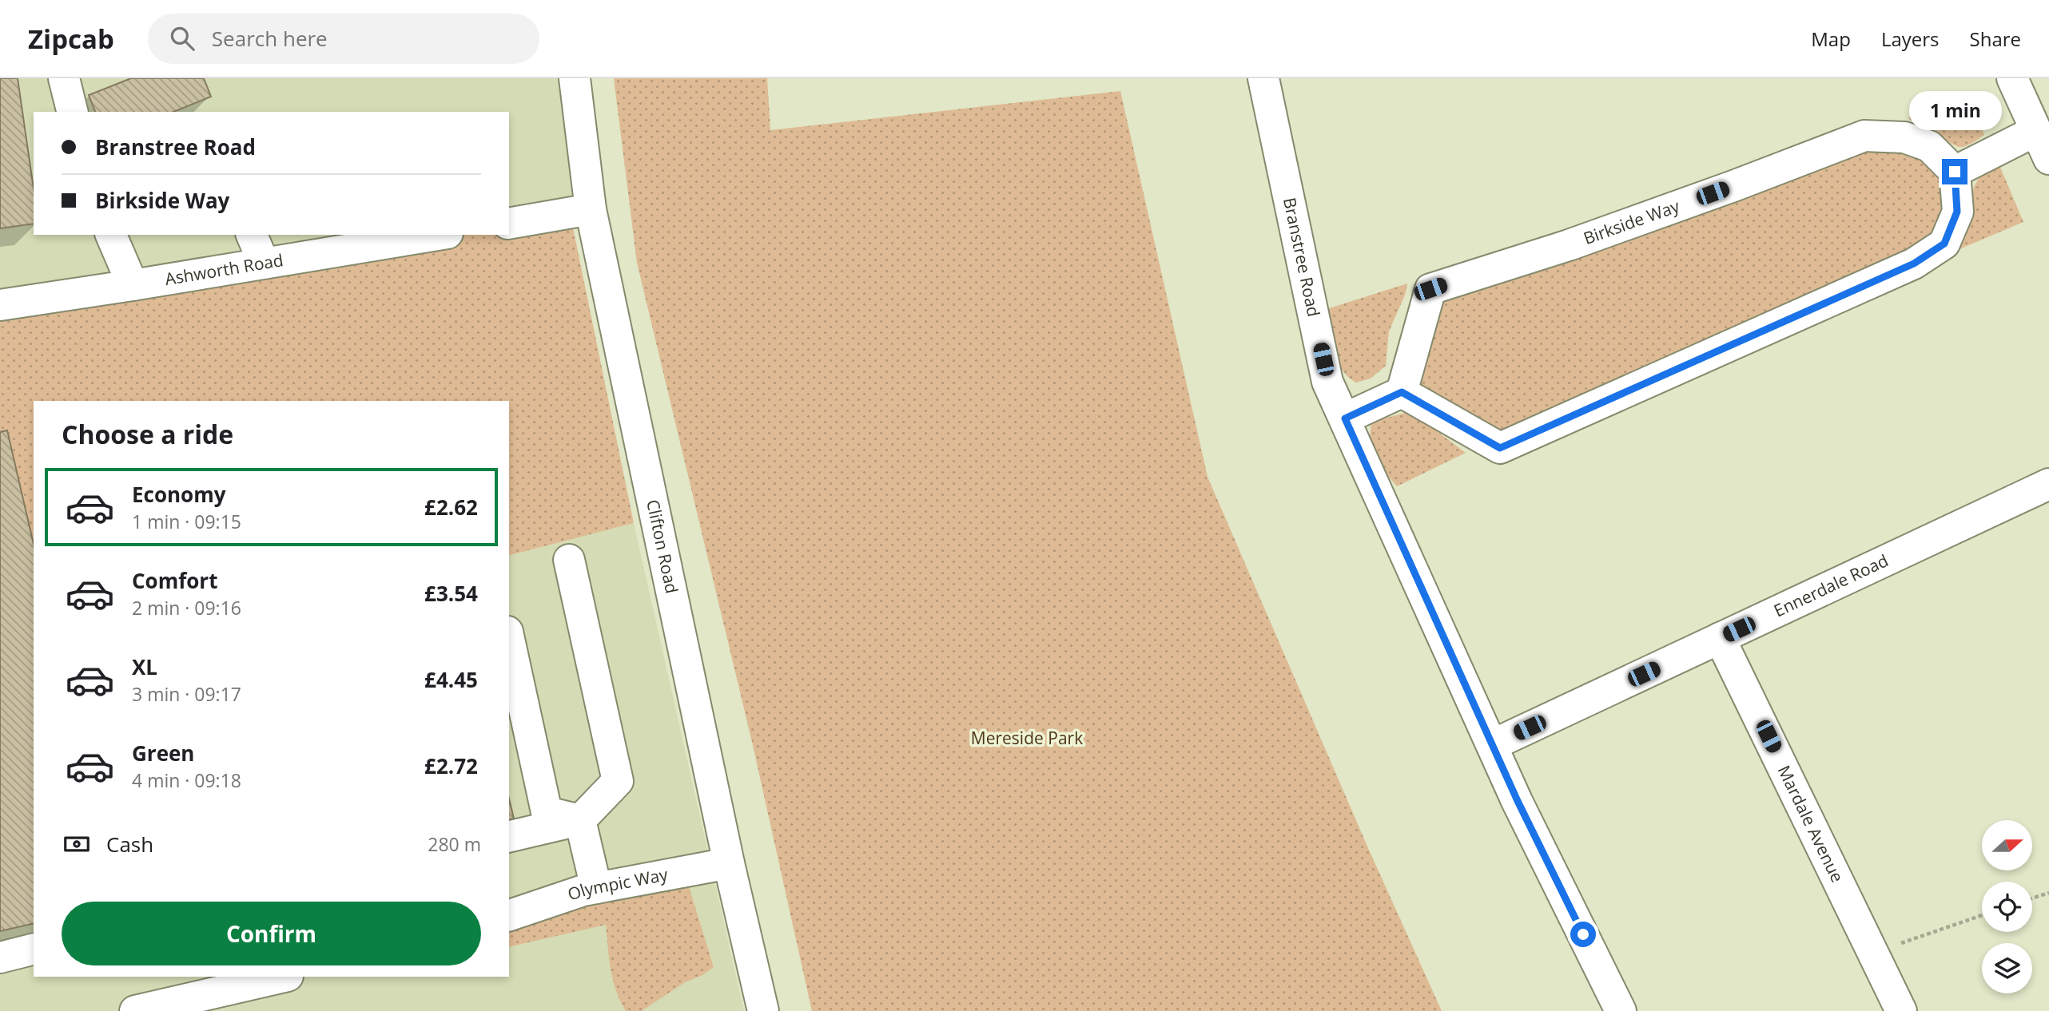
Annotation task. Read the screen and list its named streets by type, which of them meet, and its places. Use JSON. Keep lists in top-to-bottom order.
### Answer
{
  "streets": {
    "street": [
      "Birkside Way",
      "Branstree Road",
      "Ashworth Road",
      "Clifton Road",
      "Ennerdale Road",
      "Mardale Avenue",
      "Olympic Way"
    ]
  },
  "crossings": [
    ["Branstree Road", "Ennerdale Road"],
    ["Clifton Road", "Olympic Way"],
    ["Ennerdale Road", "Mardale Avenue"]
  ],
  "parks": ["Mereside Park"],
  "north": "right",
  "page": {
    "header": "Zipcab",
    "search": "Search here",
    "nav": ["Map", "Layers", "Share"],
    "bubble": "1 min",
    "banner": ["Branstree Road", "Birkside Way"],
    "heading": "Choose a ride",
    "list": [
      {
        "name": "Economy",
        "note": "1 min · 09:15",
        "value": "£2.62"
      },
      {
        "name": "Comfort",
        "note": "2 min · 09:16",
        "value": "£3.54"
      },
      {
        "name": "XL",
        "note": "3 min · 09:17",
        "value": "£4.45"
      },
      {
        "name": "Green",
        "note": "4 min · 09:18",
        "value": "£2.72"
      }
    ],
    "pay": ["Cash", "280 m"],
    "buttons": "Confirm"
  }
}
